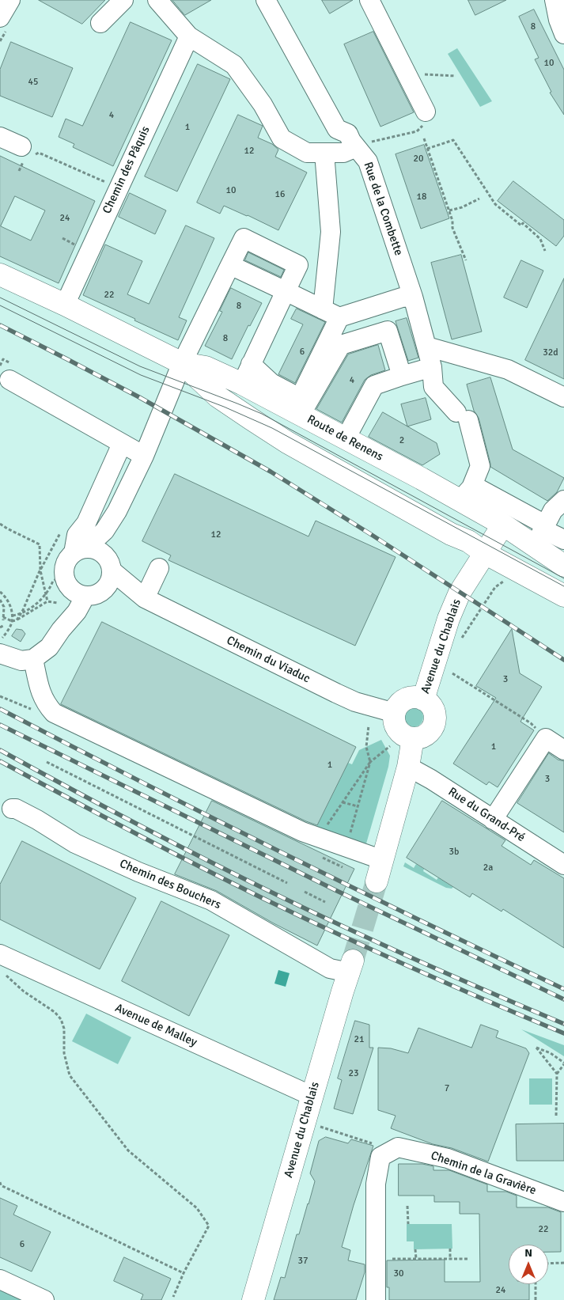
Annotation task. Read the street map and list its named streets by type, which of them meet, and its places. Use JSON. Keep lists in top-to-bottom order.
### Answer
{
  "streets": {
    "main road": ["Route de Renens", "Avenue du Chablais"],
    "street": [
      "Chemin des Pâquis",
      "Rue de la Combette",
      "Chemin du Viaduc",
      "Rue du Grand-Pré",
      "Chemin des Bouchers",
      "Avenue de Malley",
      "Chemin de la Gravière"
    ]
  },
  "crossings": [
    ["Chemin des Pâquis", "Route de Renens"],
    ["Rue de la Combette", "Route de Renens"],
    ["Route de Renens", "Avenue du Chablais"],
    ["Avenue du Chablais", "Chemin du Viaduc"],
    ["Avenue du Chablais", "Chemin des Bouchers"],
    ["Avenue du Chablais", "Avenue de Malley"]
  ],
  "house_numbers": [
    "8",
    "10",
    "45",
    "4",
    "1",
    "12",
    "20",
    "10",
    "16",
    "18",
    "24",
    "22",
    "8",
    "8",
    "6",
    "32d",
    "4",
    "2",
    "12",
    "3",
    "1",
    "1",
    "3",
    "3b",
    "2a",
    "21",
    "23",
    "7",
    "22",
    "6",
    "37",
    "30",
    "24"
  ],
  "north": "top"
}
